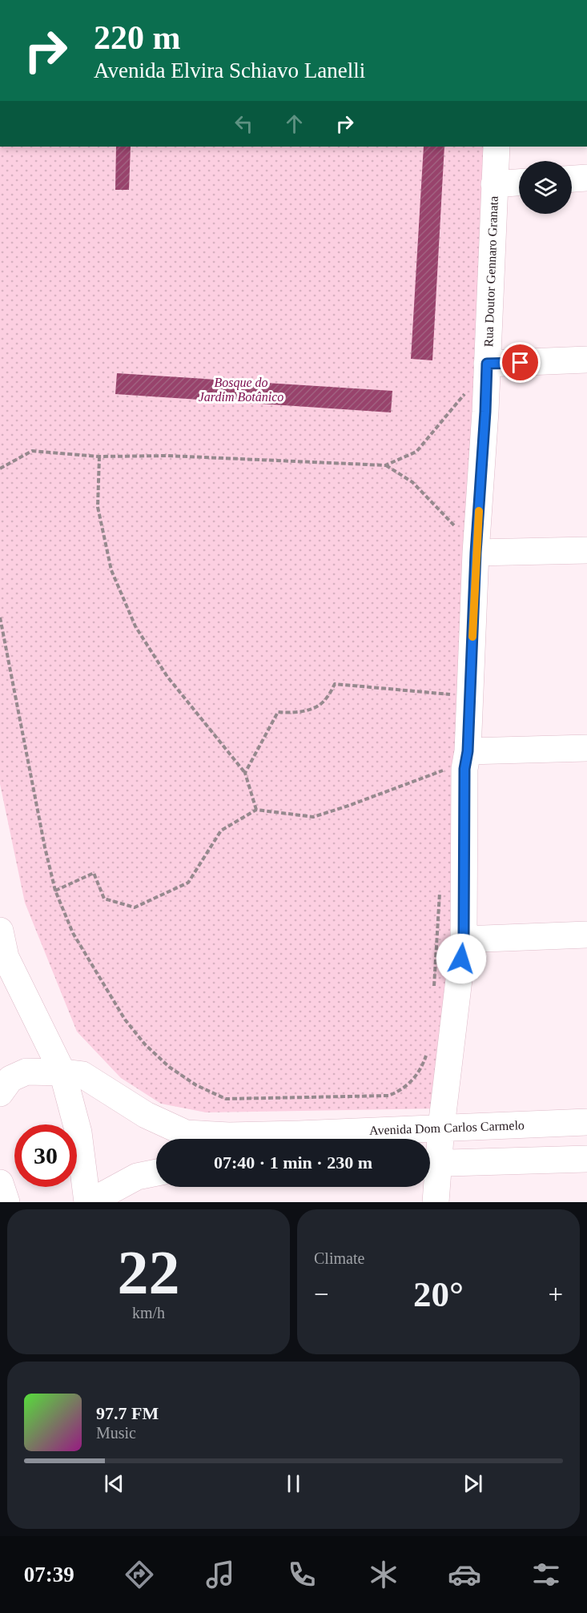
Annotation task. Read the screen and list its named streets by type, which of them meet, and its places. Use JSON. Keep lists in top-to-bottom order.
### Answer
{
  "streets": {
    "street": ["Rua Doutor Gennaro Granata", "Avenida Dom Carlos Carmelo"]
  },
  "crossings": [
    ["Rua Doutor Gennaro Granata", "Avenida Dom Carlos Carmelo"]
  ],
  "parks": ["Bosque do Jardim Botânico"],
  "page": {
    "turn": ["220 m", "Avenida Elvira Schiavo Lanelli"],
    "limit": "30",
    "trip": "07:40 · 1 min · 230 m",
    "tile": [
      ["22", "km/h"],
      "Climate"
    ],
    "heat": ["−", "20°", "+"],
    "song": ["97.7 FM", "Music"],
    "tabs": "07:39"
  }
}
